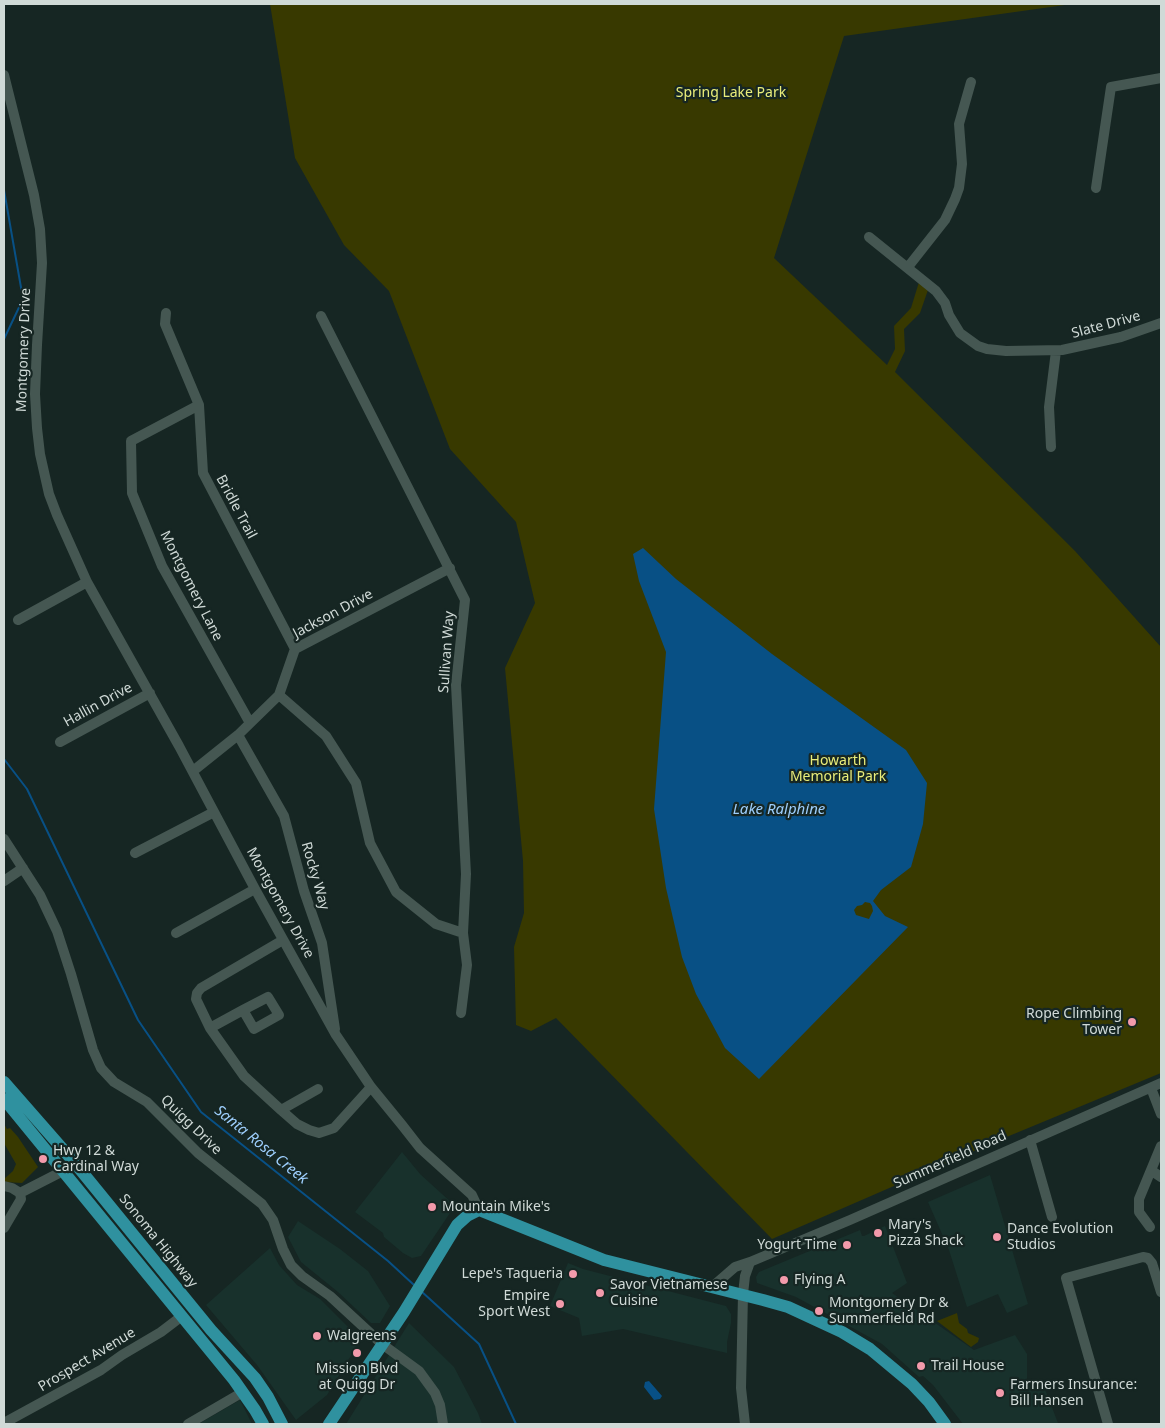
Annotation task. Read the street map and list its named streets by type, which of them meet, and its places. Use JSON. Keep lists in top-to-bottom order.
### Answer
{
  "streets": {
    "main road": ["Sonoma Highway"],
    "street": [
      "Slate Drive",
      "Montgomery Drive",
      "Bridle Trail",
      "Montgomery Lane",
      "Jackson Drive",
      "Sullivan Way",
      "Hallin Drive",
      "Rocky Way",
      "Quigg Drive",
      "Summerfield Road",
      "Prospect Avenue"
    ]
  },
  "crossings": [
    ["Montgomery Drive", "Jackson Drive"],
    ["Montgomery Drive", "Hallin Drive"],
    ["Montgomery Drive", "Rocky Way"],
    ["Bridle Trail", "Montgomery Lane"],
    ["Bridle Trail", "Jackson Drive"],
    ["Montgomery Lane", "Jackson Drive"],
    ["Jackson Drive", "Sullivan Way"],
    ["Jackson Drive", "Rocky Way"],
    ["Sonoma Highway", "Prospect Avenue"]
  ],
  "water": ["Lake Ralphine", "Santa Rosa Creek"],
  "parks": ["Spring Lake Park", "Howarth Memorial Park"],
  "places": [
    "Rope Climbing Tower",
    "Hwy 12 & Cardinal Way",
    "Mountain Mike's",
    "Mary's Pizza Shack",
    "Dance Evolution Studios",
    "Yogurt Time",
    "Lepe's Taqueria",
    "Flying A",
    "Savor Vietnamese Cuisine",
    "Empire Sport West",
    "Montgomery Dr & Summerfield Rd",
    "Walgreens",
    "Mission Blvd at Quigg Dr",
    "Trail House",
    "Farmers Insurance: Bill Hansen"
  ]
}
